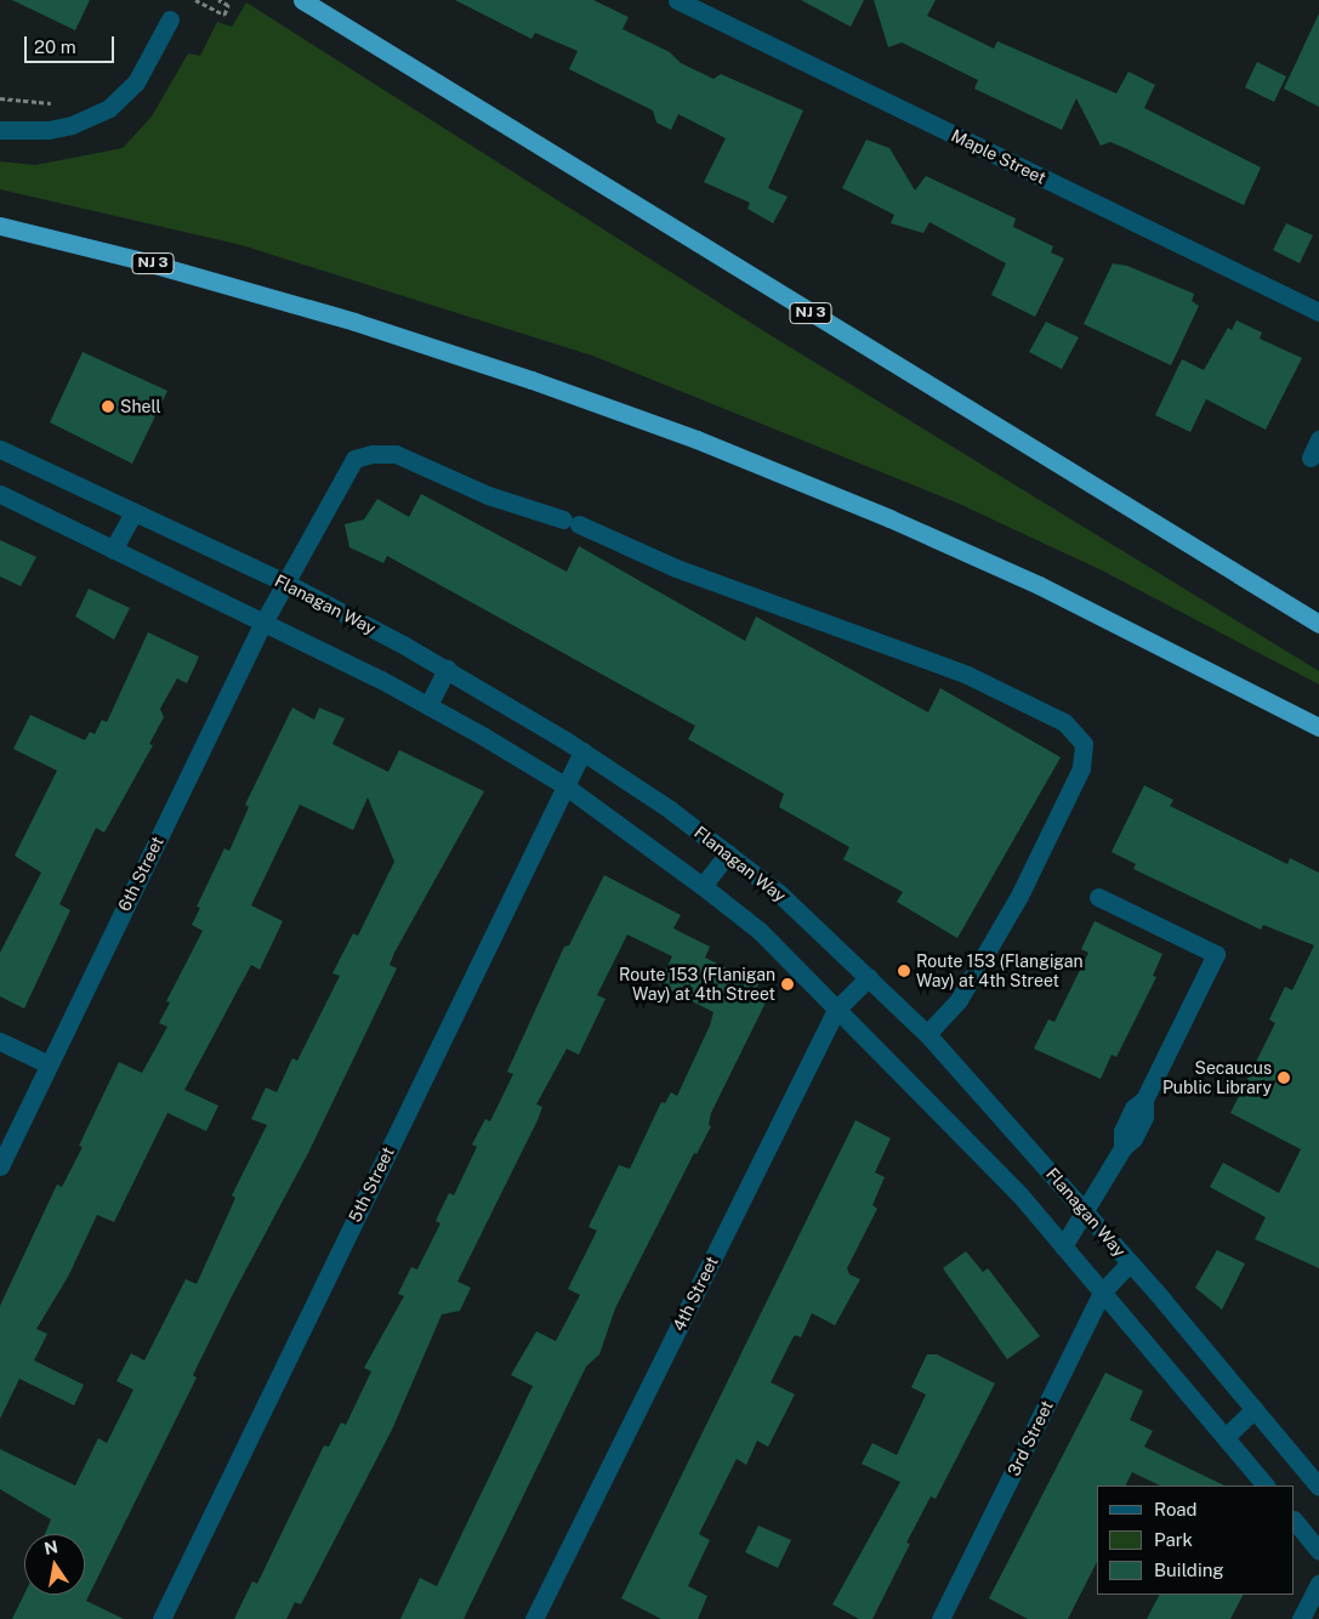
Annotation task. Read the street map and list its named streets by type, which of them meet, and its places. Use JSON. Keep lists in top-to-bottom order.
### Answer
{
  "streets": {
    "highway": ["NJ 3"],
    "street": [
      "Maple Street",
      "Flanagan Way",
      "6th Street",
      "5th Street",
      "4th Street",
      "3rd Street"
    ]
  },
  "crossings": [
    ["Flanagan Way", "6th Street"],
    ["Flanagan Way", "5th Street"],
    ["Flanagan Way", "4th Street"],
    ["Flanagan Way", "3rd Street"]
  ],
  "places": [
    "Shell",
    "Route 153 (Flangigan Way) at 4th Street",
    "Route 153 (Flanigan Way) at 4th Street",
    "Secaucus Public Library"
  ],
  "legend": ["Road", "Park", "Building"],
  "scale_bar": "20 m",
  "north": "top"
}
